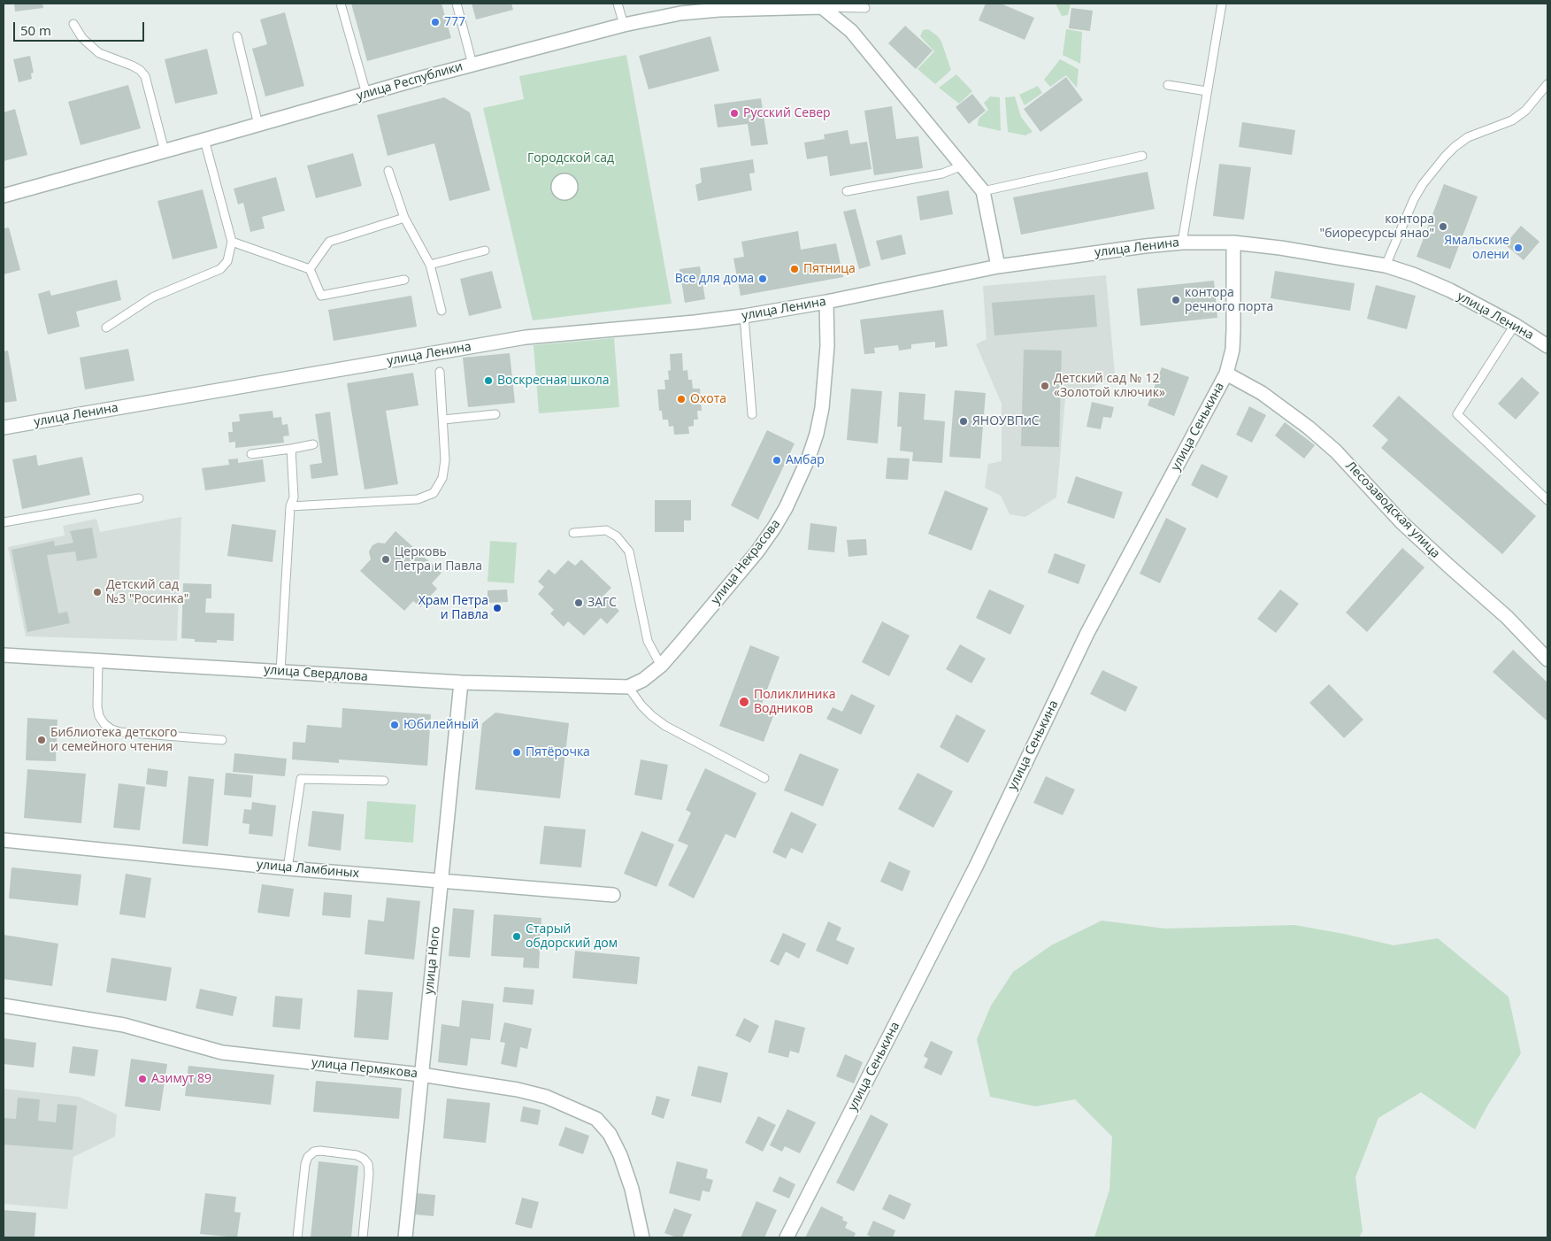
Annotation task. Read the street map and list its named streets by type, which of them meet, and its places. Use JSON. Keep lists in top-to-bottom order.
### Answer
{
  "streets": {
    "street": [
      "улица Республики",
      "улица Ленина",
      "улица Сенькина",
      "Лесозаводская улица",
      "улица Некрасова",
      "улица Свердлова",
      "улица Ламбиных",
      "улица Ного",
      "улица Пермякова"
    ]
  },
  "crossings": [
    ["улица Ленина", "улица Сенькина"],
    ["улица Ленина", "улица Некрасова"],
    ["улица Сенькина", "Лесозаводская улица"],
    ["улица Некрасова", "улица Свердлова"],
    ["улица Свердлова", "улица Ного"],
    ["улица Ламбиных", "улица Ного"],
    ["улица Ного", "улица Пермякова"]
  ],
  "parks": ["Городской сад"],
  "places": [
    "777",
    "Русский Север",
    "контора \"биоресурсы янао\"",
    "Ямальские олени",
    "Пятница",
    "Все для дома",
    "контора речного порта",
    "Воскресная школа",
    "Детский сад № 12 «Золотой ключик»",
    "Охота",
    "ЯНОУВПиС",
    "Амбар",
    "Церковь Петра и Павла",
    "Детский сад №3 \"Росинка\"",
    "ЗАГС",
    "Храм Петра и Павла",
    "Поликлиника Водников",
    "Юбилейный",
    "Библиотека детского и семейного чтения",
    "Пятёрочка",
    "Старый обдорский дом",
    "Азимут 89"
  ],
  "scale_bar": "50 m"
}
